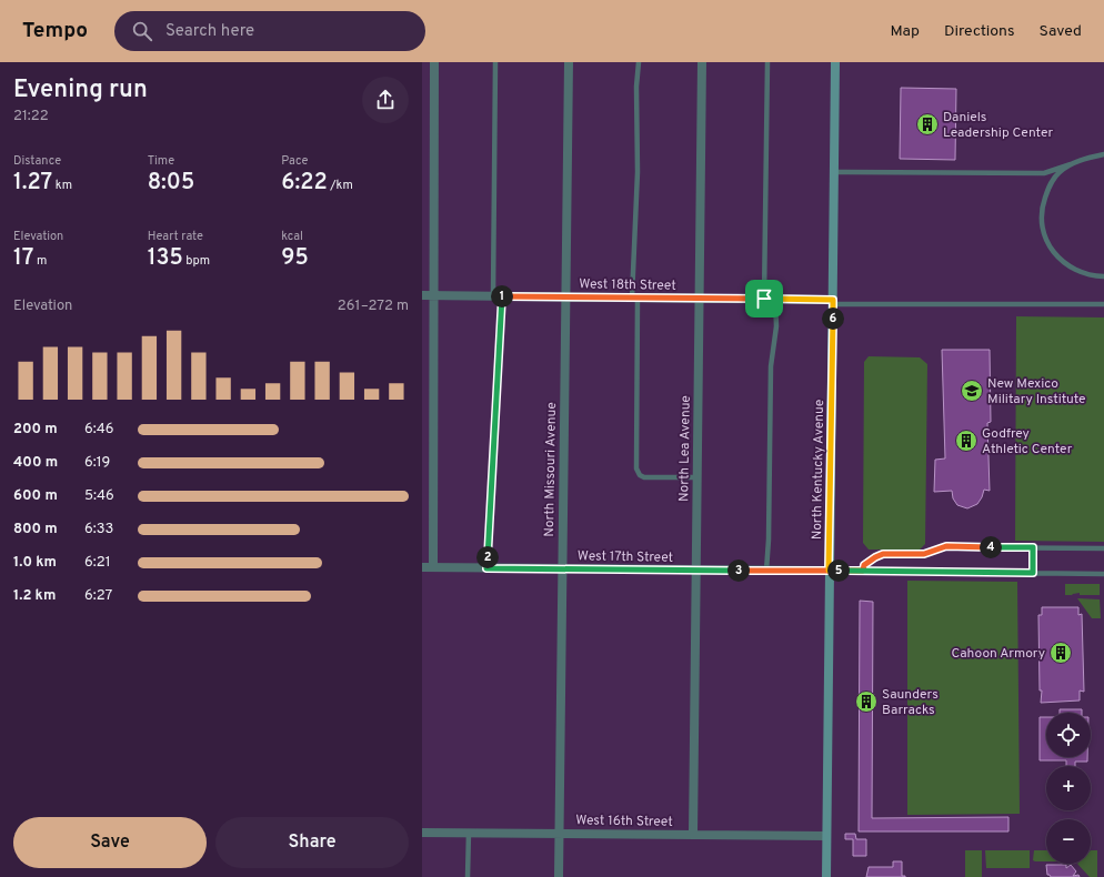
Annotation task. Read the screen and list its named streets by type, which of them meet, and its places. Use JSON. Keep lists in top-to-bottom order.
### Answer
{
  "streets": {
    "street": [
      "West 18th Street",
      "North Lea Avenue",
      "North Missouri Avenue",
      "North Kentucky Avenue",
      "West 17th Street",
      "West 16th Street"
    ]
  },
  "crossings": [
    ["West 18th Street", "North Lea Avenue"],
    ["West 18th Street", "North Missouri Avenue"],
    ["West 18th Street", "North Kentucky Avenue"],
    ["North Lea Avenue", "West 17th Street"],
    ["North Lea Avenue", "West 16th Street"],
    ["North Missouri Avenue", "West 17th Street"],
    ["North Missouri Avenue", "West 16th Street"],
    ["North Kentucky Avenue", "West 17th Street"],
    ["North Kentucky Avenue", "West 16th Street"]
  ],
  "places": {
    "building": [
      "Daniels Leadership Center",
      "Godfrey Athletic Center",
      "Cahoon Armory",
      "Saunders Barracks"
    ],
    "school or university": ["New Mexico Military Institute"]
  },
  "page": {
    "header": "Tempo",
    "search": "Search here",
    "nav": ["Map", "Directions", "Saved"],
    "heading": ["Evening run", "21:22"],
    "stats": [
      ["Distance", "1.27 km"],
      ["Time", "8:05"],
      ["Pace", "6:22 /km"],
      ["Elevation", "17 m"],
      ["Heart rate", "135 bpm"],
      ["kcal", "95"]
    ],
    "pins": [
      "1",
      "6",
      "4",
      "2",
      "3",
      "5"
    ],
    "chart": ["Elevation", "261–272 m"],
    "list": [
      {
        "name": "200 m",
        "note": "6:46"
      },
      {
        "name": "400 m",
        "note": "6:19"
      },
      {
        "name": "600 m",
        "note": "5:46"
      },
      {
        "name": "800 m",
        "note": "6:33"
      },
      {
        "name": "1.0 km",
        "note": "6:21"
      },
      {
        "name": "1.2 km",
        "note": "6:27"
      }
    ],
    "map_buttons": ["+", "−"],
    "buttons": ["Save", "Share"]
  }
}
